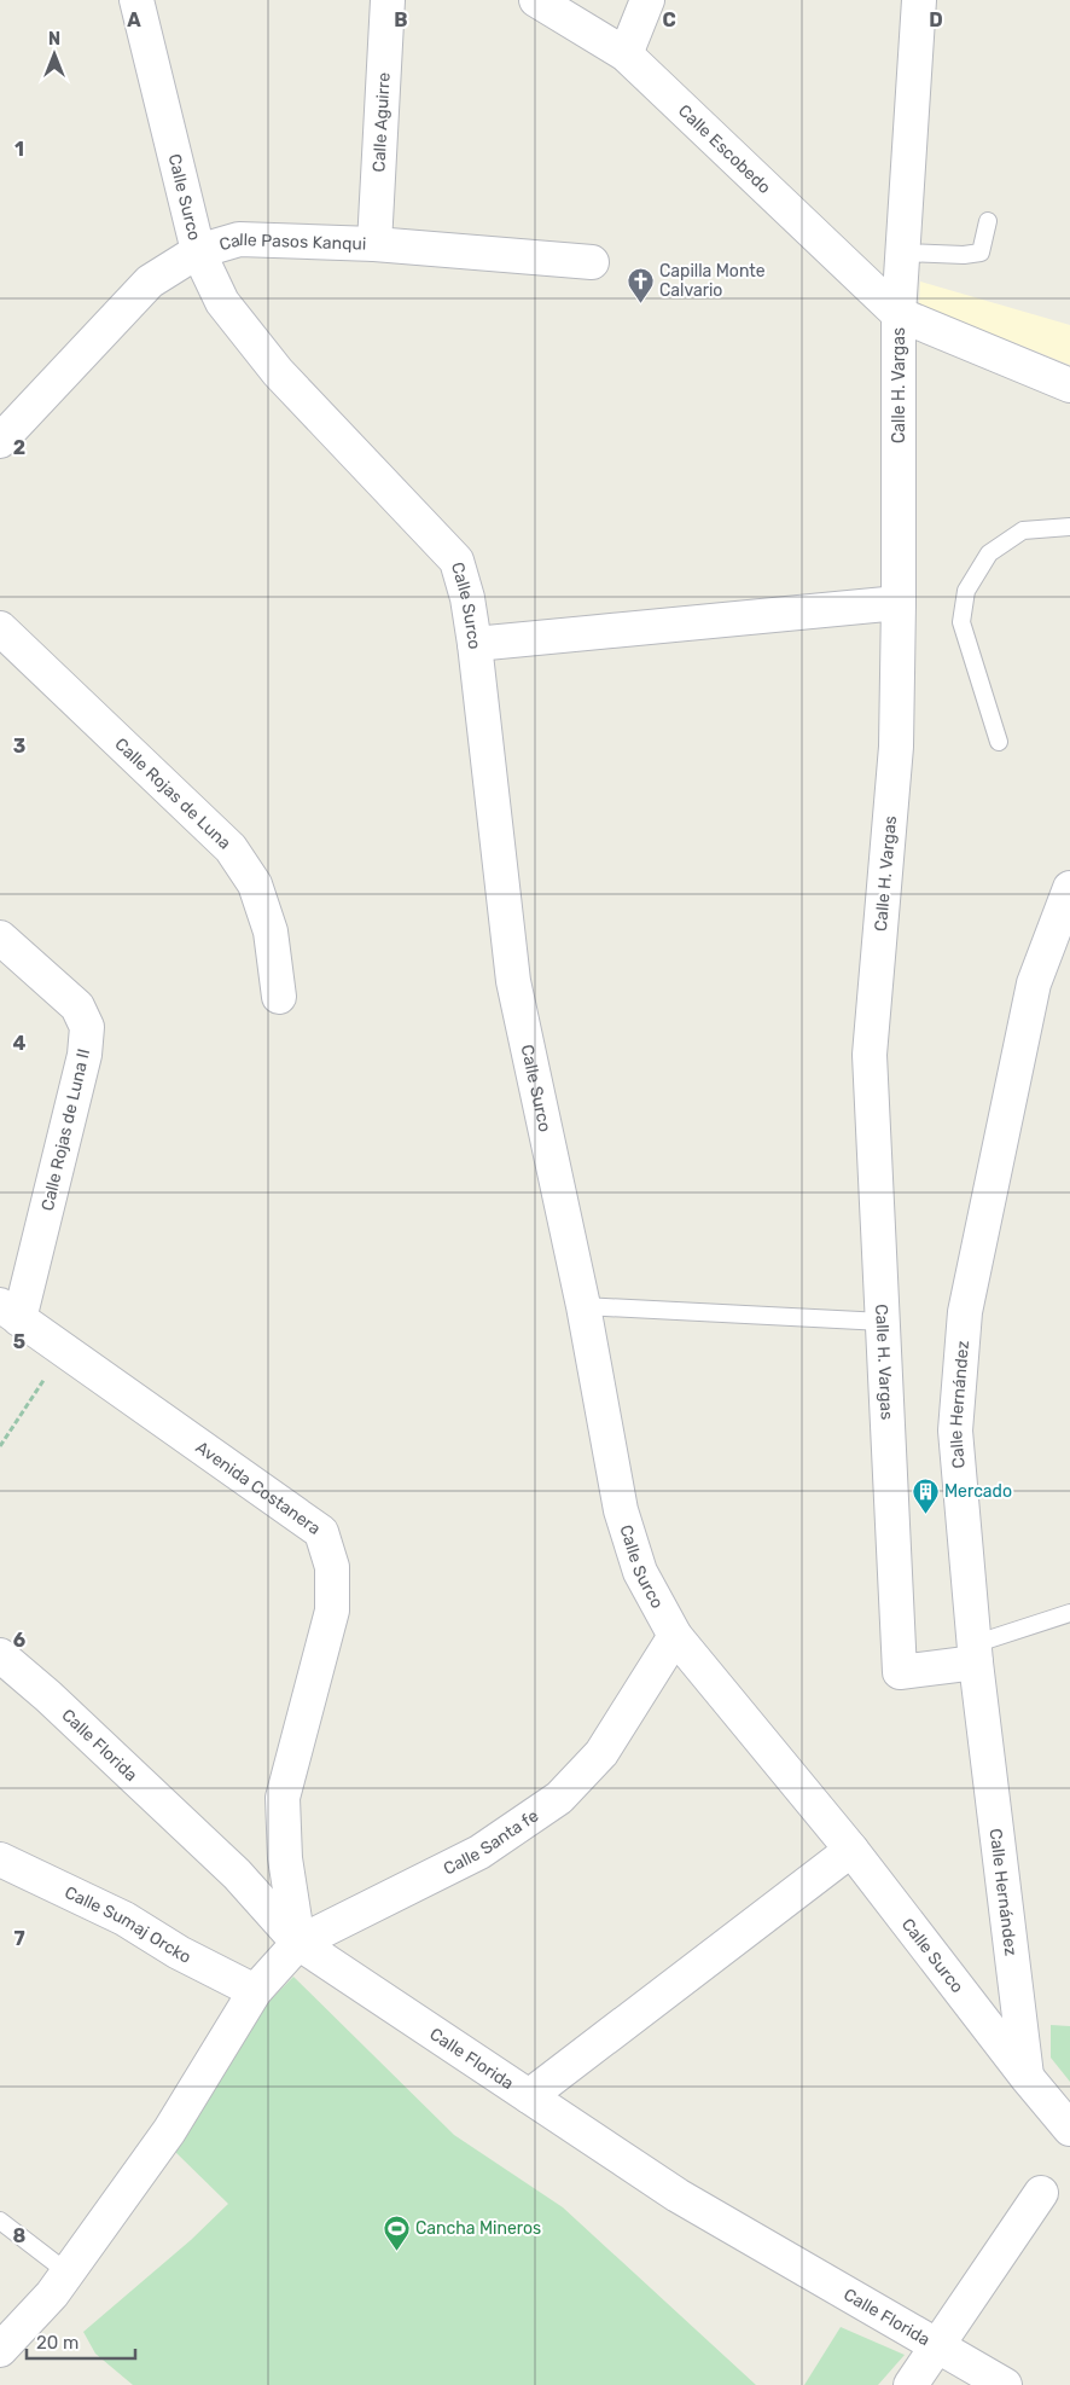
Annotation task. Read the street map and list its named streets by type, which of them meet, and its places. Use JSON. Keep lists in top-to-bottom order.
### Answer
{
  "streets": {
    "street": [
      "Calle Aguirre",
      "Calle Escobedo",
      "Calle Surco",
      "Calle Pasos Kanqui",
      "Calle H. Vargas",
      "Calle Rojas de Luna",
      "Calle Rojas de Luna II",
      "Calle Hernández",
      "Avenida Costanera",
      "Calle Florida",
      "Calle Santa fe",
      "Calle Sumaj Orcko"
    ]
  },
  "crossings": [
    ["Calle Aguirre", "Calle Pasos Kanqui"],
    ["Calle Escobedo", "Calle H. Vargas"],
    ["Calle Surco", "Calle Pasos Kanqui"],
    ["Calle Surco", "Calle Hernández"],
    ["Calle Surco", "Calle Santa fe"],
    ["Calle H. Vargas", "Calle Hernández"],
    ["Calle Rojas de Luna II", "Avenida Costanera"],
    ["Avenida Costanera", "Calle Florida"],
    ["Avenida Costanera", "Calle Santa fe"],
    ["Calle Florida", "Calle Santa fe"],
    ["Calle Santa fe", "Calle Sumaj Orcko"]
  ],
  "places": {
    "church": ["Capilla Monte Calvario"],
    "building": ["Mercado"],
    "sports": ["Cancha Mineros"]
  },
  "scale_bar": "20 m",
  "north": "top",
  "grid": {
    "columns": [
      "A",
      "B",
      "C",
      "D"
    ],
    "rows": [
      "1",
      "2",
      "3",
      "4",
      "5",
      "6",
      "7",
      "8"
    ]
  }
}
